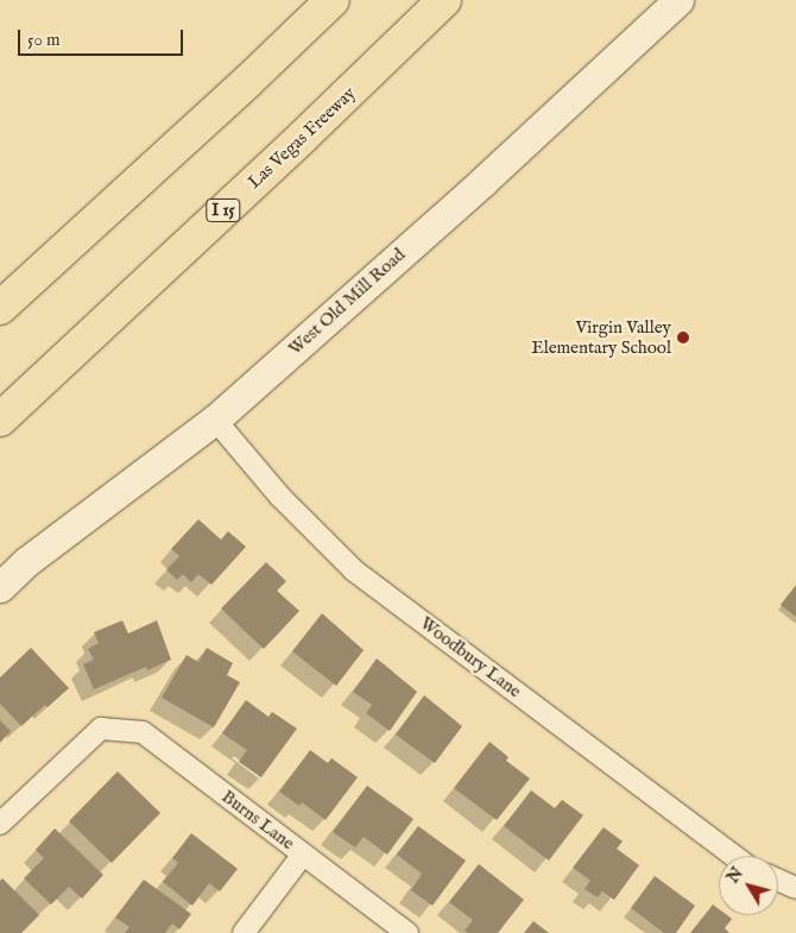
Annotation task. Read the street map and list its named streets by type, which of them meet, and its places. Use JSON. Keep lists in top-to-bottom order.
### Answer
{
  "streets": {
    "highway": ["Las Vegas Freeway", "I 15"],
    "street": ["West Old Mill Road", "Woodbury Lane", "Burns Lane"]
  },
  "crossings": [
    ["West Old Mill Road", "Woodbury Lane"]
  ],
  "places": ["Virgin Valley Elementary School"],
  "scale_bar": "50 m",
  "north": "top left"
}
